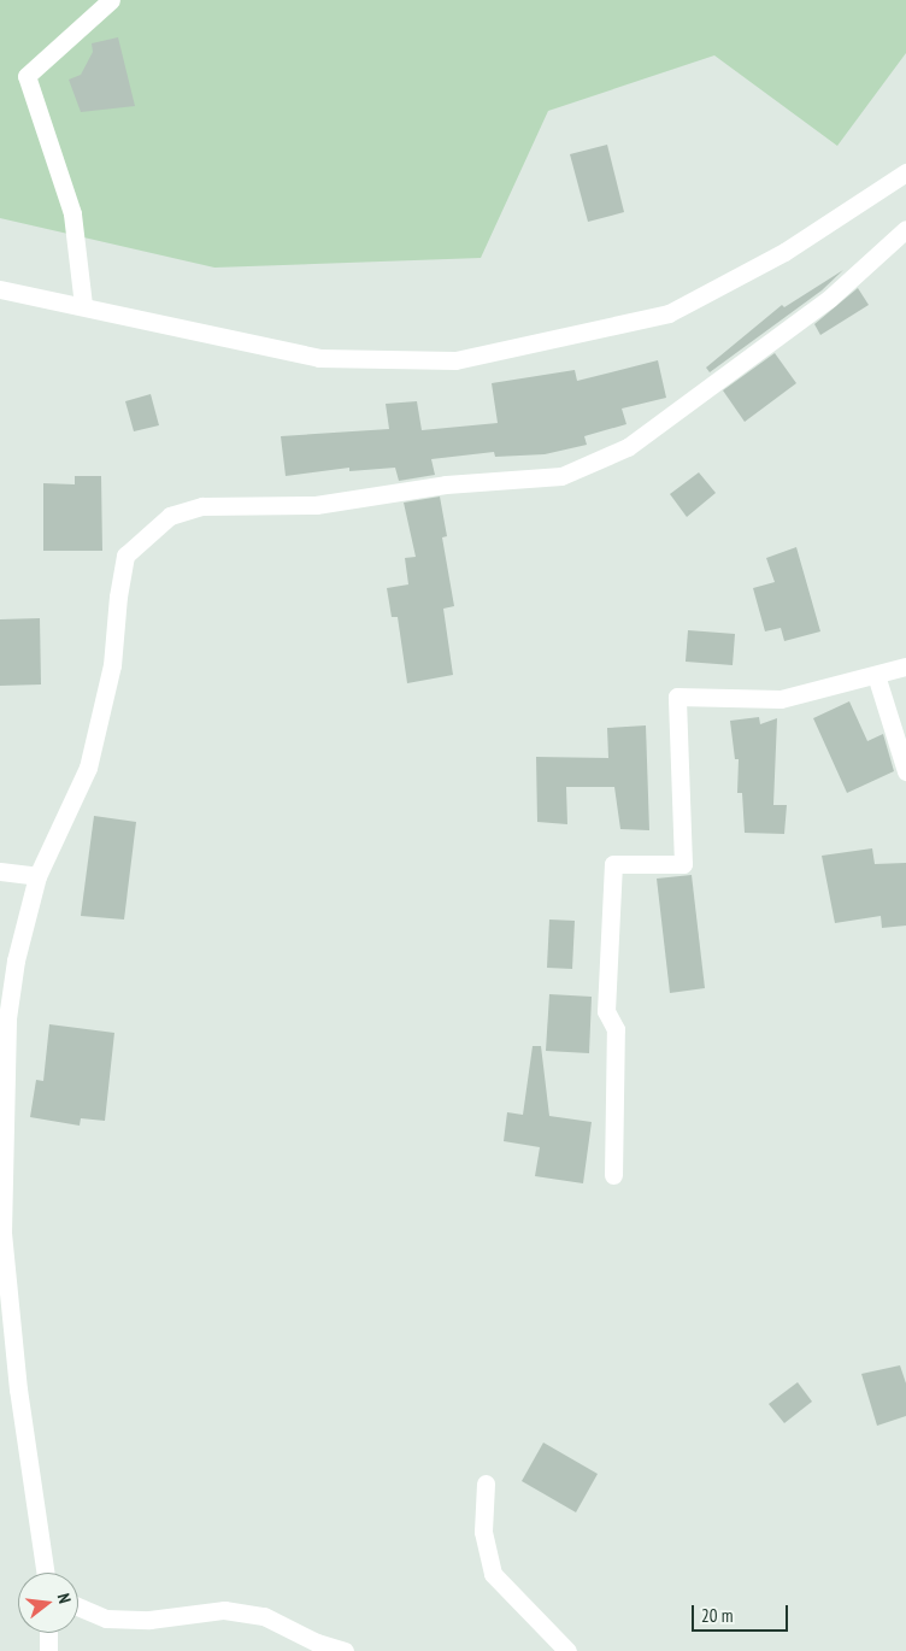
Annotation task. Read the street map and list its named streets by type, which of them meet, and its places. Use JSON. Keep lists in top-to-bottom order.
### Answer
{
  "scale_bar": "20 m",
  "north": "right"
}
